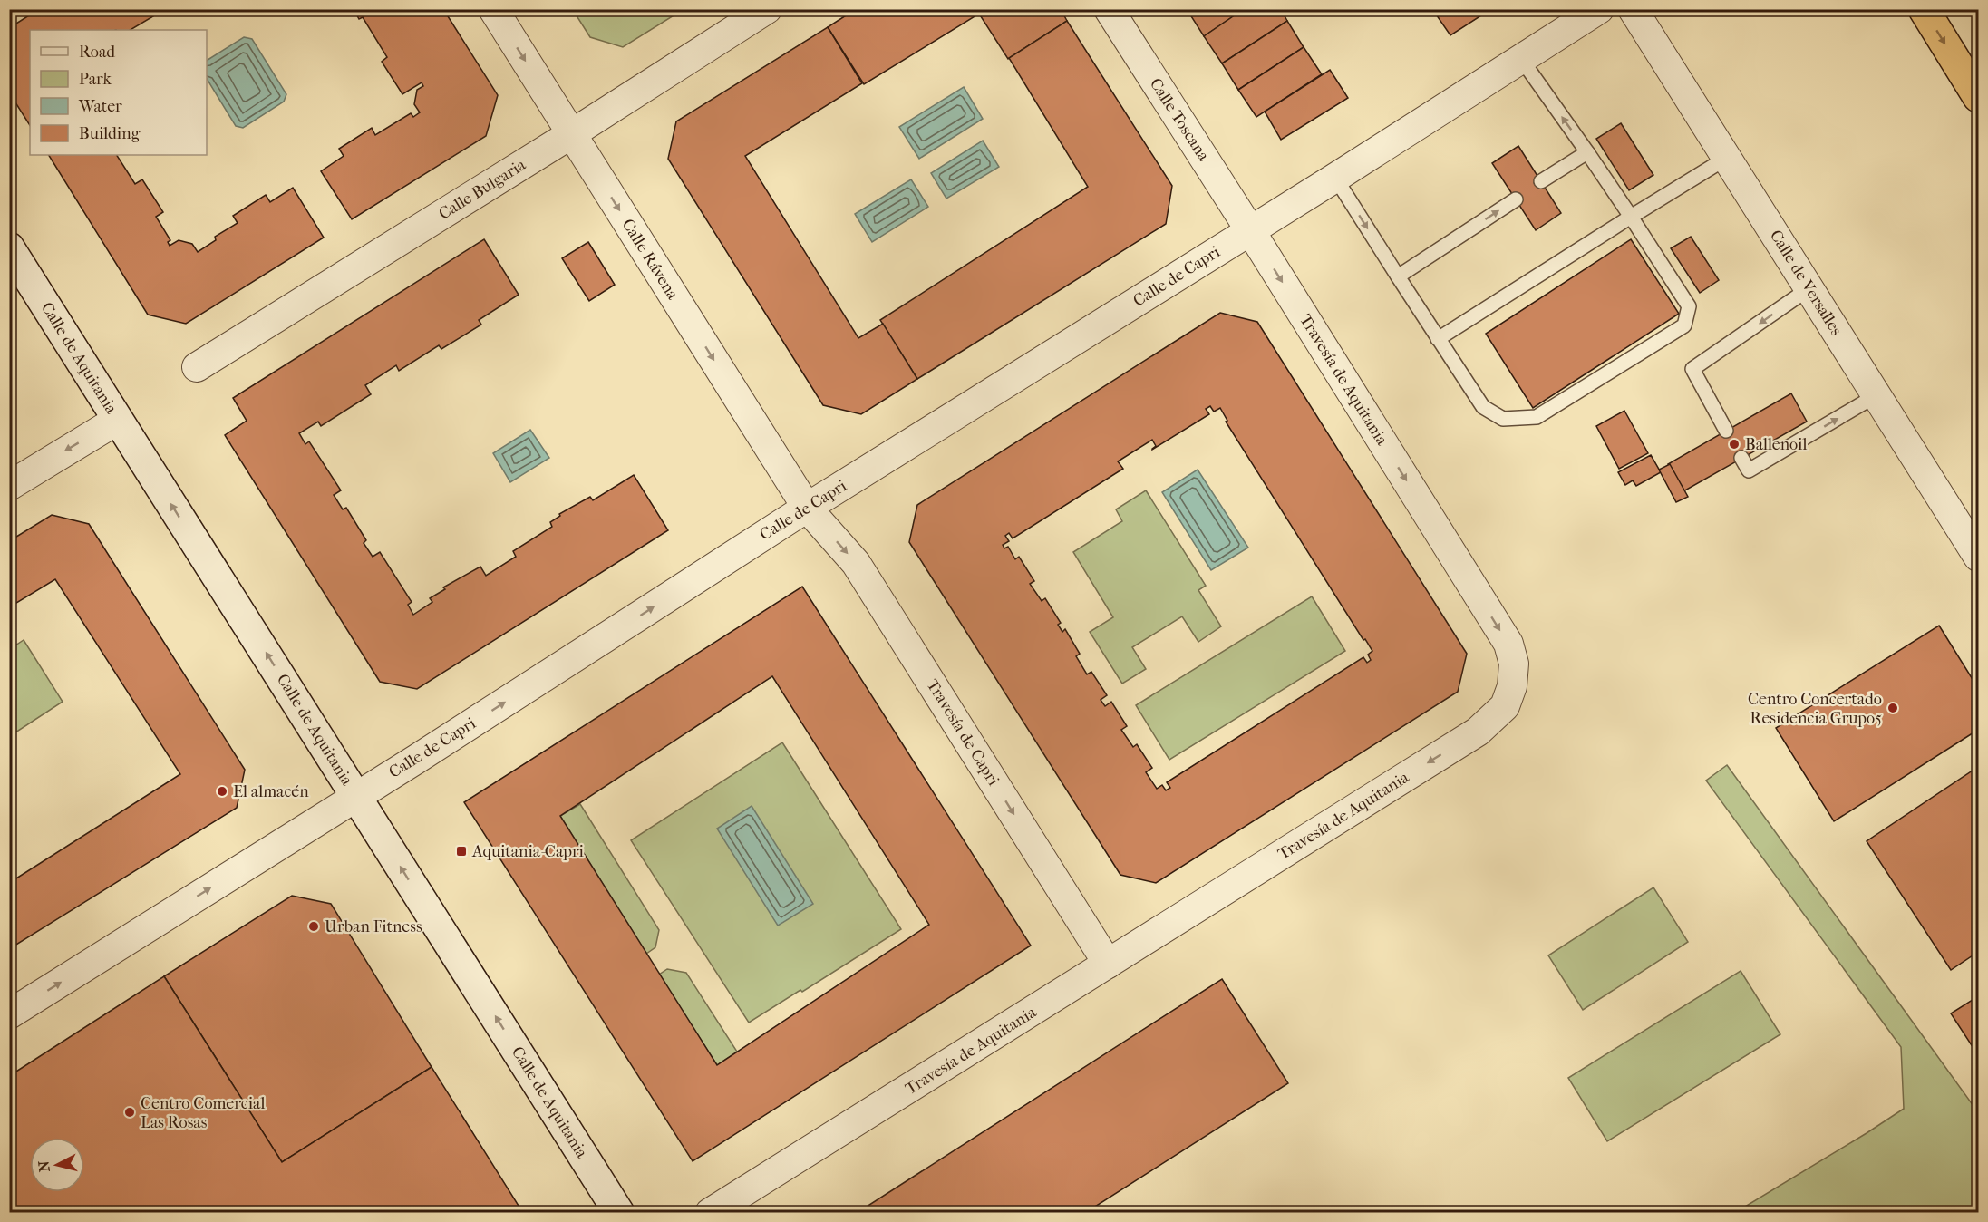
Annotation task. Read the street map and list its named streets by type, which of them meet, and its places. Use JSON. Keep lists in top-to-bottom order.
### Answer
{
  "streets": {
    "street": [
      "Calle Toscana",
      "Calle Bulgaria",
      "Calle Rávena",
      "Calle de Capri",
      "Calle de Versalles",
      "Calle de Aquitania",
      "Travesía de Aquitania",
      "Travesía de Capri"
    ]
  },
  "crossings": [
    ["Calle Toscana", "Calle de Capri"],
    ["Calle Toscana", "Travesía de Aquitania"],
    ["Calle Bulgaria", "Calle Rávena"],
    ["Calle Rávena", "Calle de Capri"],
    ["Calle Rávena", "Travesía de Capri"],
    ["Calle de Capri", "Calle de Aquitania"],
    ["Calle de Capri", "Travesía de Aquitania"],
    ["Calle de Capri", "Travesía de Capri"],
    ["Travesía de Aquitania", "Travesía de Capri"]
  ],
  "one_way": [
    "Calle Rávena",
    "Calle de Capri",
    "Calle de Aquitania",
    "Travesía de Capri"
  ],
  "places": {
    "other": [
      "Ballenoil",
      "Centro Concertado Residencia Grupo5",
      "El almacén",
      "Urban Fitness",
      "Centro Comercial Las Rosas"
    ],
    "transit": ["Aquitania-Capri"]
  },
  "legend": [
    "Road",
    "Park",
    "Water",
    "Building"
  ],
  "north": "left"
}
